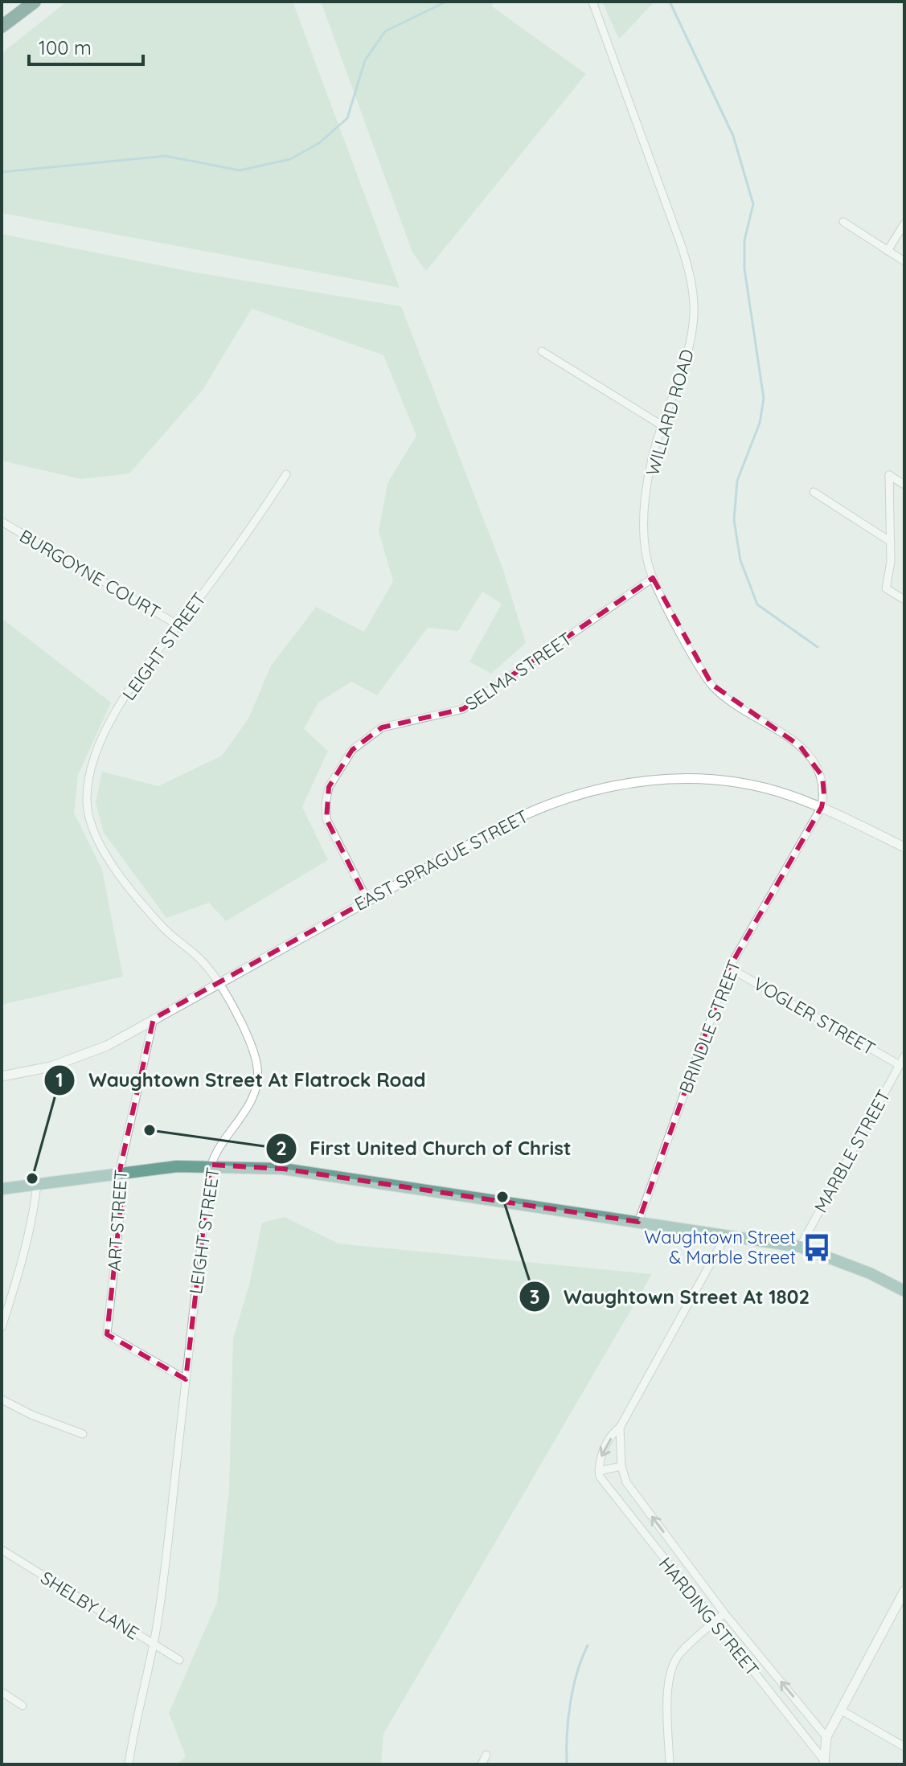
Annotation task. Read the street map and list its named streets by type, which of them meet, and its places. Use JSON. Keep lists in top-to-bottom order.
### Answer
{
  "streets": {
    "street": [
      "WILLARD ROAD",
      "BURGOYNE COURT",
      "LEIGHT STREET",
      "SELMA STREET",
      "EAST SPRAGUE STREET",
      "VOGLER STREET",
      "BRINDLE STREET",
      "MARBLE STREET",
      "ART STREET",
      "SHELBY LANE",
      "HARDING STREET"
    ]
  },
  "crossings": [
    ["WILLARD ROAD", "SELMA STREET"],
    ["WILLARD ROAD", "EAST SPRAGUE STREET"],
    ["WILLARD ROAD", "BRINDLE STREET"],
    ["BURGOYNE COURT", "LEIGHT STREET"],
    ["LEIGHT STREET", "EAST SPRAGUE STREET"],
    ["LEIGHT STREET", "ART STREET"],
    ["LEIGHT STREET", "SHELBY LANE"],
    ["SELMA STREET", "EAST SPRAGUE STREET"],
    ["EAST SPRAGUE STREET", "BRINDLE STREET"],
    ["EAST SPRAGUE STREET", "ART STREET"],
    ["VOGLER STREET", "BRINDLE STREET"],
    ["VOGLER STREET", "MARBLE STREET"]
  ],
  "places": {
    "other": ["First United Church of Christ", "Waughtown Street At Flatrock Road", "Waughtown Street At 1802"],
    "bus stop": ["Waughtown Street & Marble Street"]
  },
  "scale_bar": "100 m"
}
